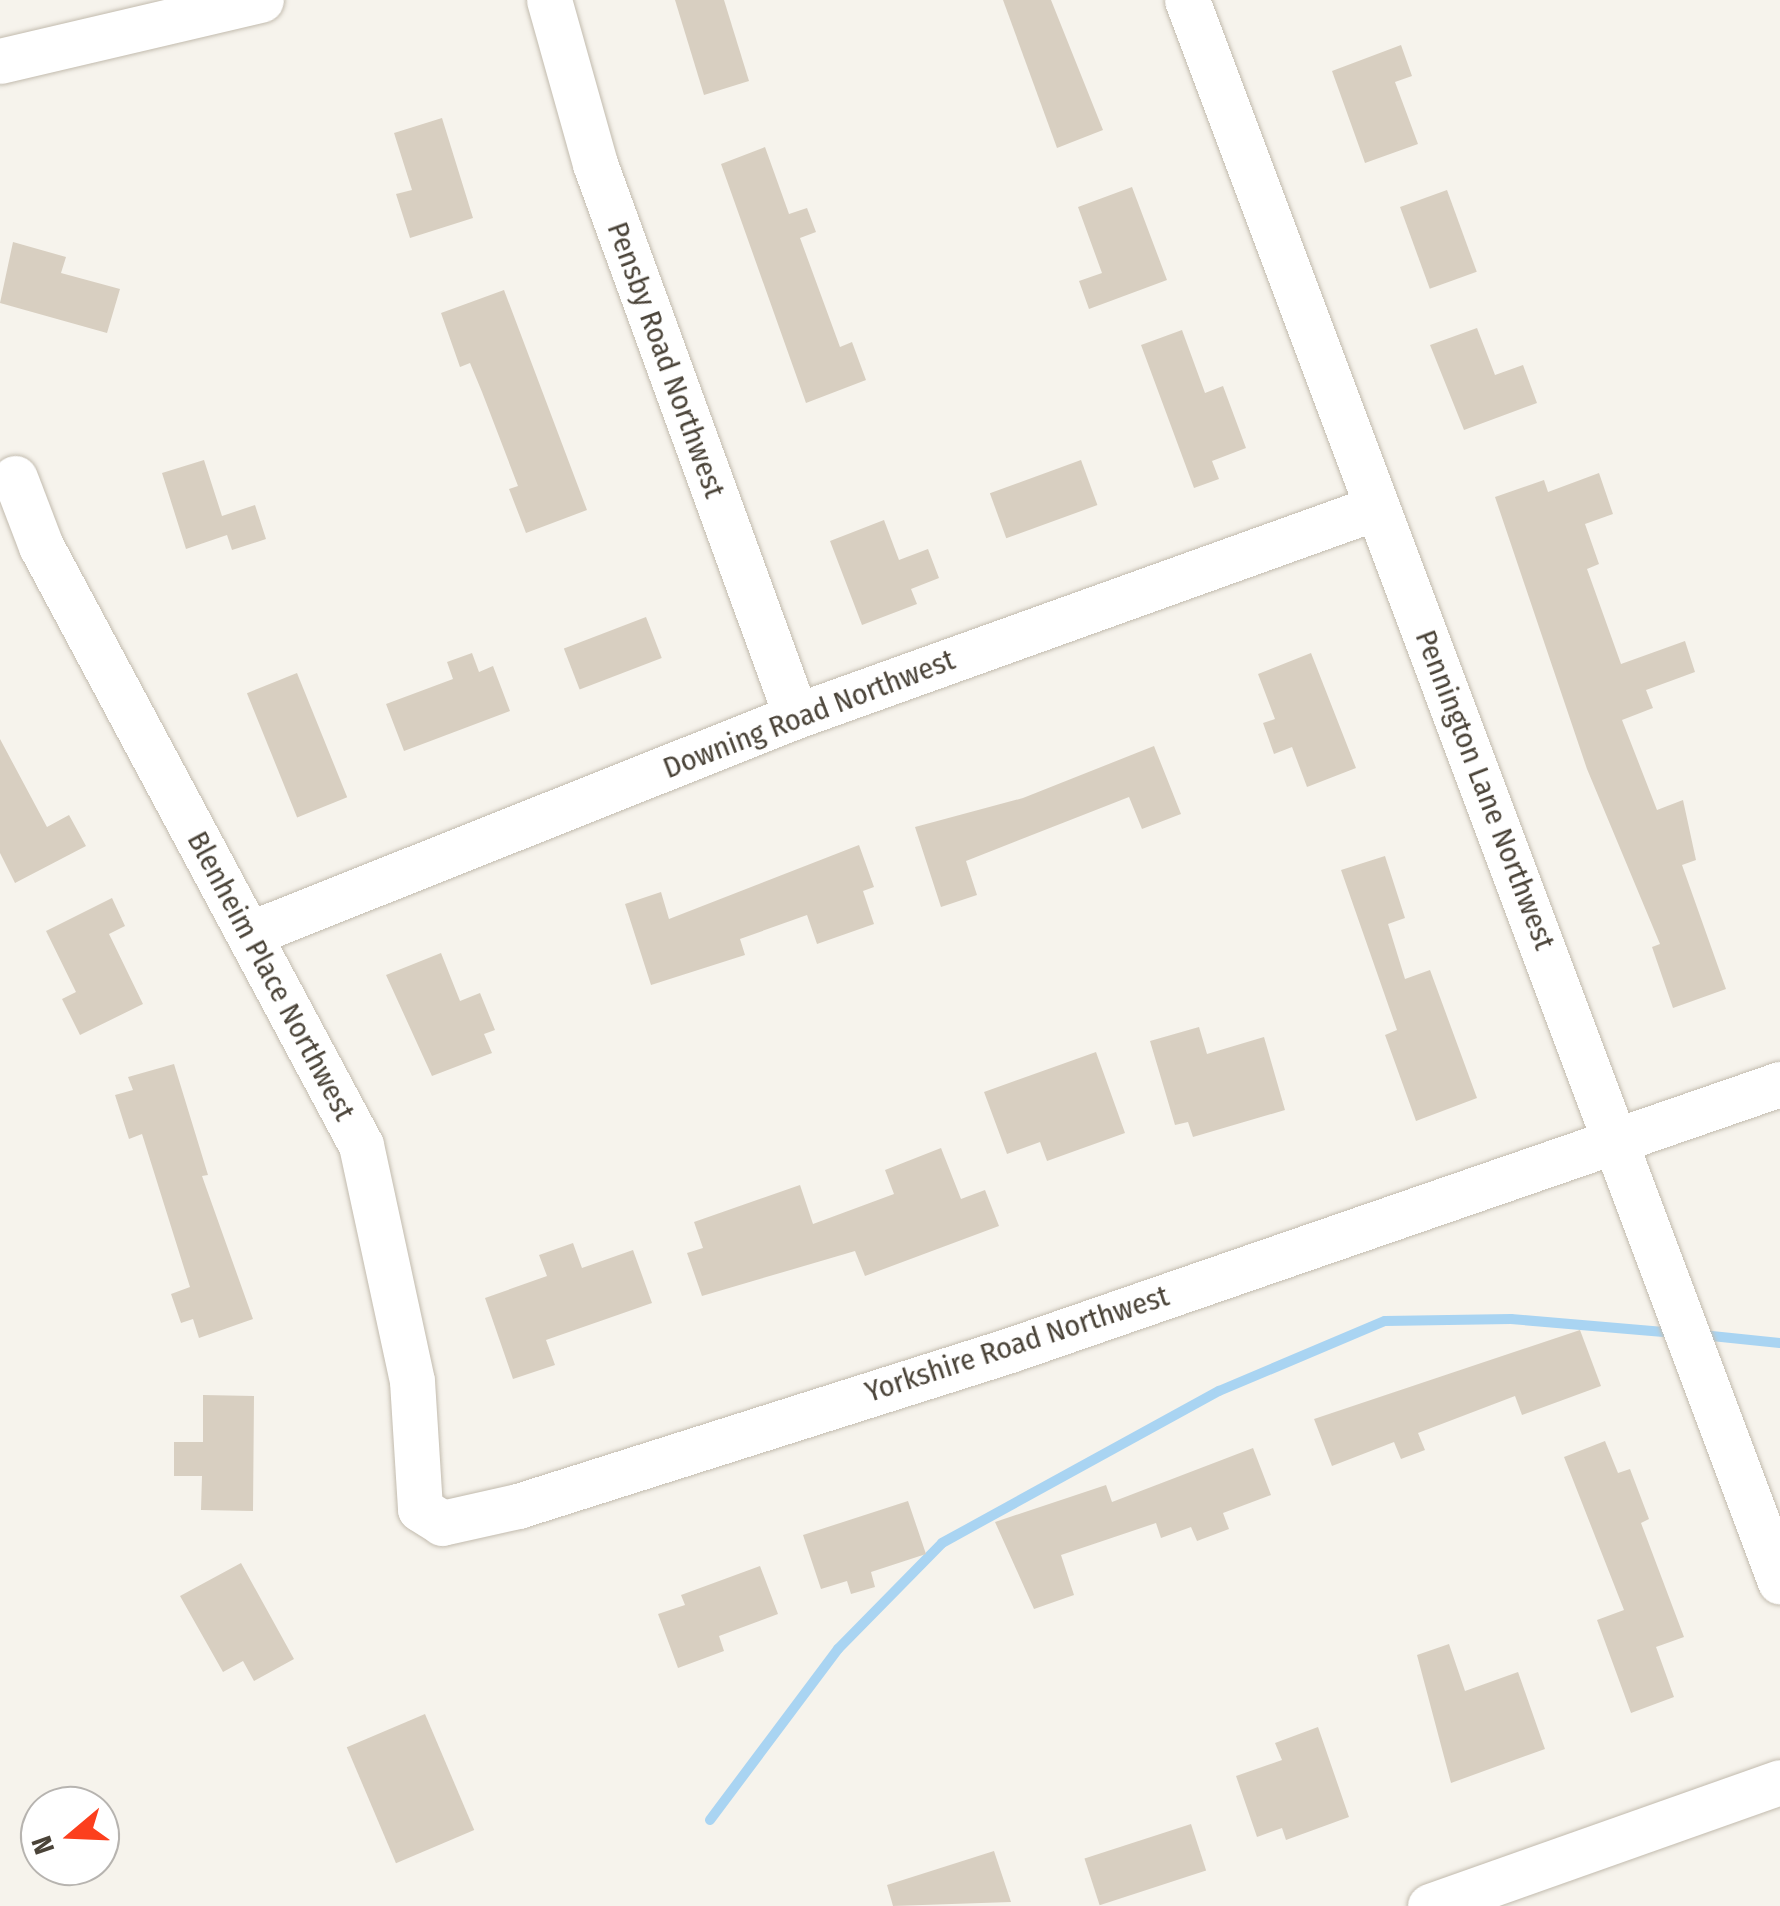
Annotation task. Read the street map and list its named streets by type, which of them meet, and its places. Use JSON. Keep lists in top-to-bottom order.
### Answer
{
  "streets": {
    "street": [
      "Pensby Road Northwest",
      "Downing Road Northwest",
      "Pennington Lane Northwest",
      "Blenheim Place Northwest",
      "Yorkshire Road Northwest"
    ]
  },
  "crossings": [
    ["Pensby Road Northwest", "Downing Road Northwest"],
    ["Downing Road Northwest", "Pennington Lane Northwest"],
    ["Downing Road Northwest", "Blenheim Place Northwest"],
    ["Pennington Lane Northwest", "Yorkshire Road Northwest"],
    ["Blenheim Place Northwest", "Yorkshire Road Northwest"]
  ],
  "north": "left"
}
